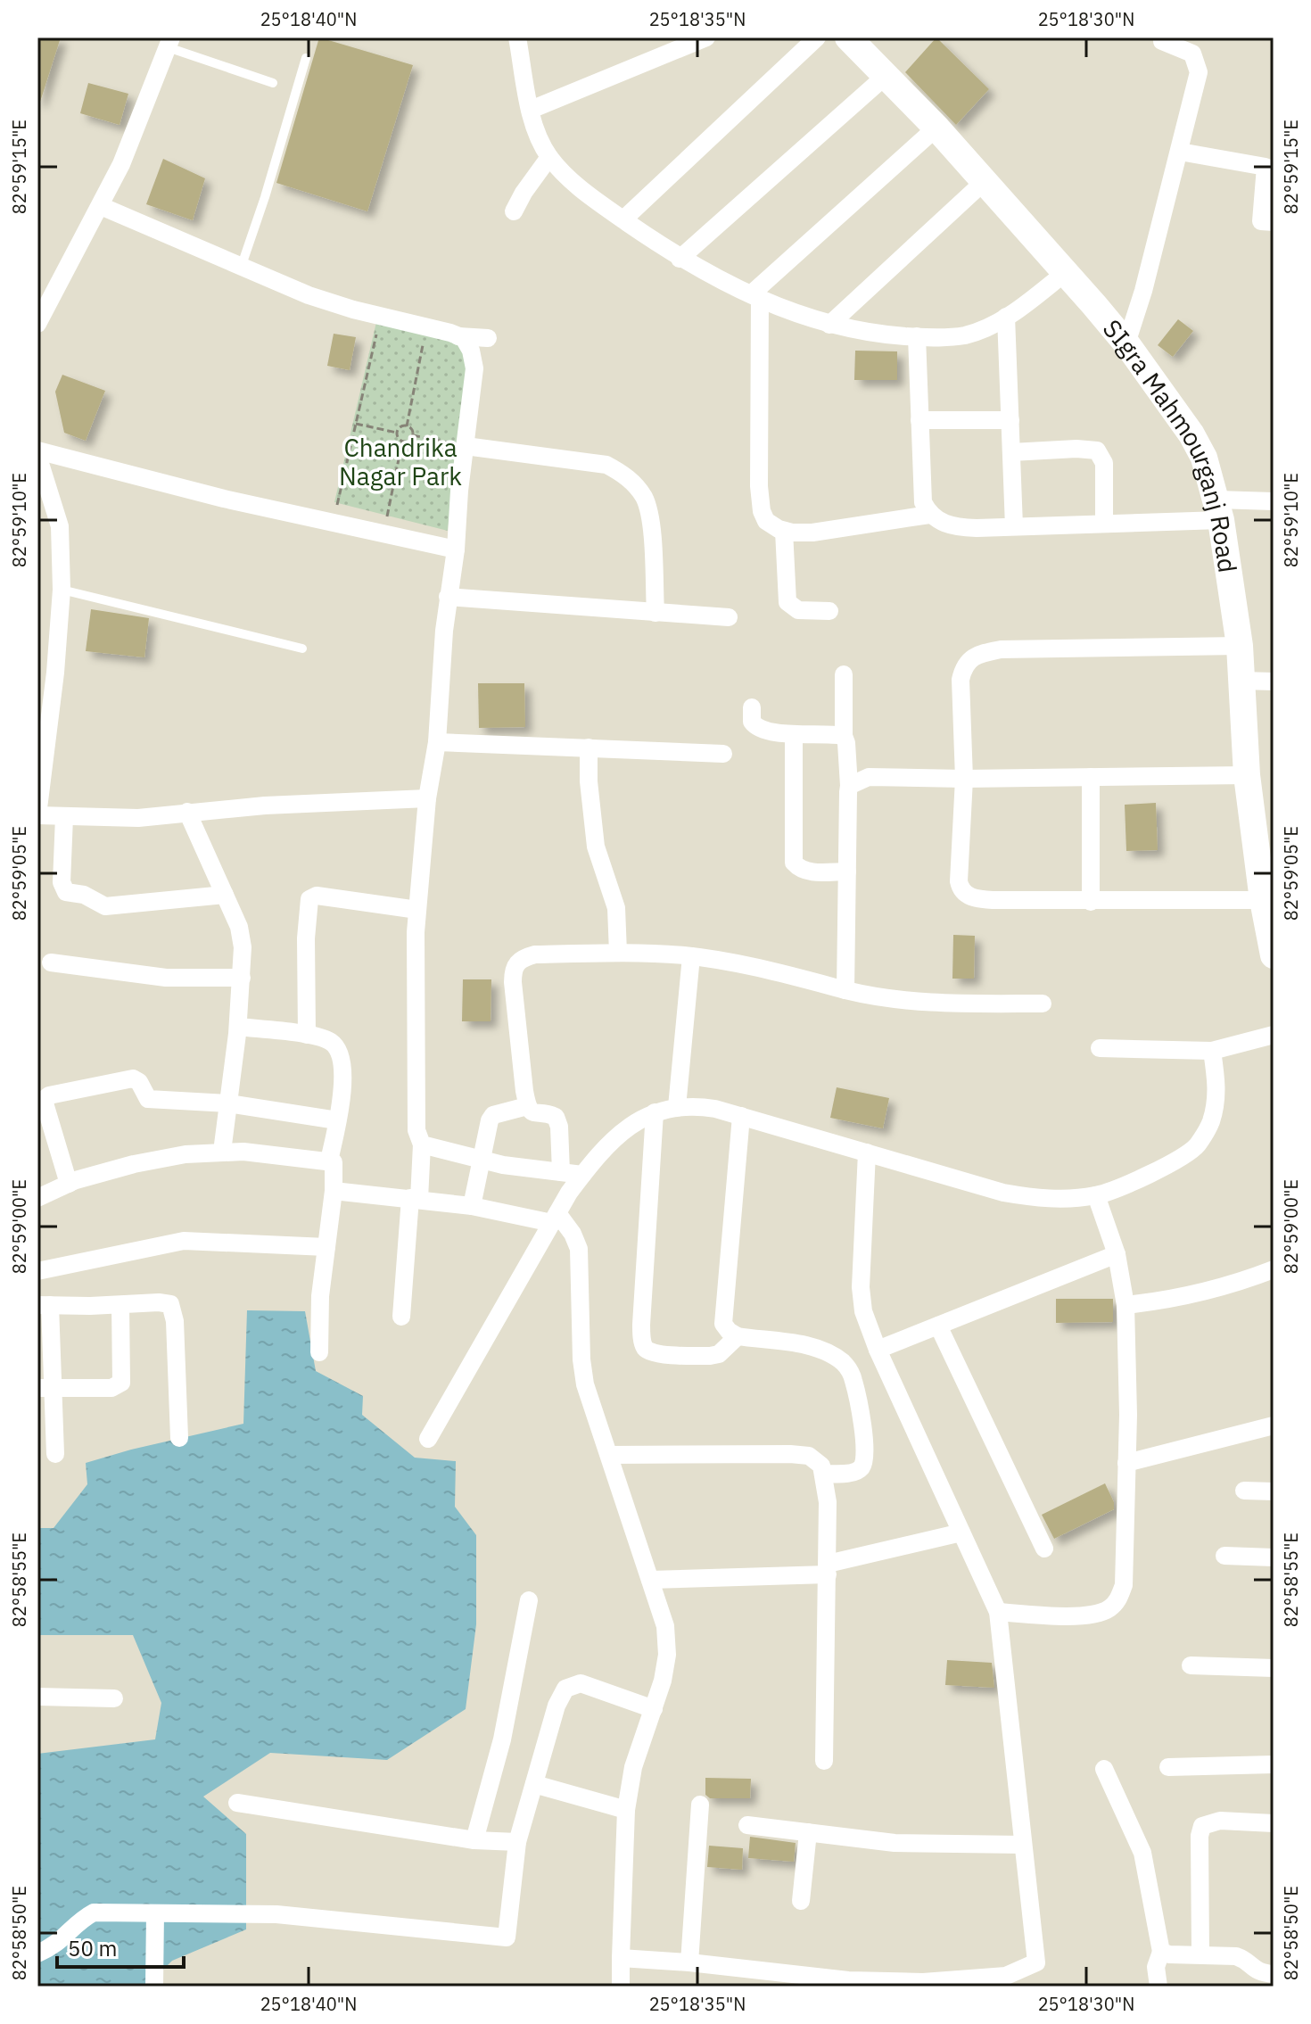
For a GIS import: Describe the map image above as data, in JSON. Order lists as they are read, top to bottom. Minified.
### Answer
{"streets":{"street":["SIgra Mahmourganj Road"]},"parks":["Chandrika Nagar Park"],"scale_bar":"50 m","coordinates":["25°18'40\"N","25°18'35\"N","25°18'30\"N","82°59'15\"E","82°59'10\"E","82°59'05\"E","82°59'00\"E","82°58'55\"E","82°58'50\"E"]}
